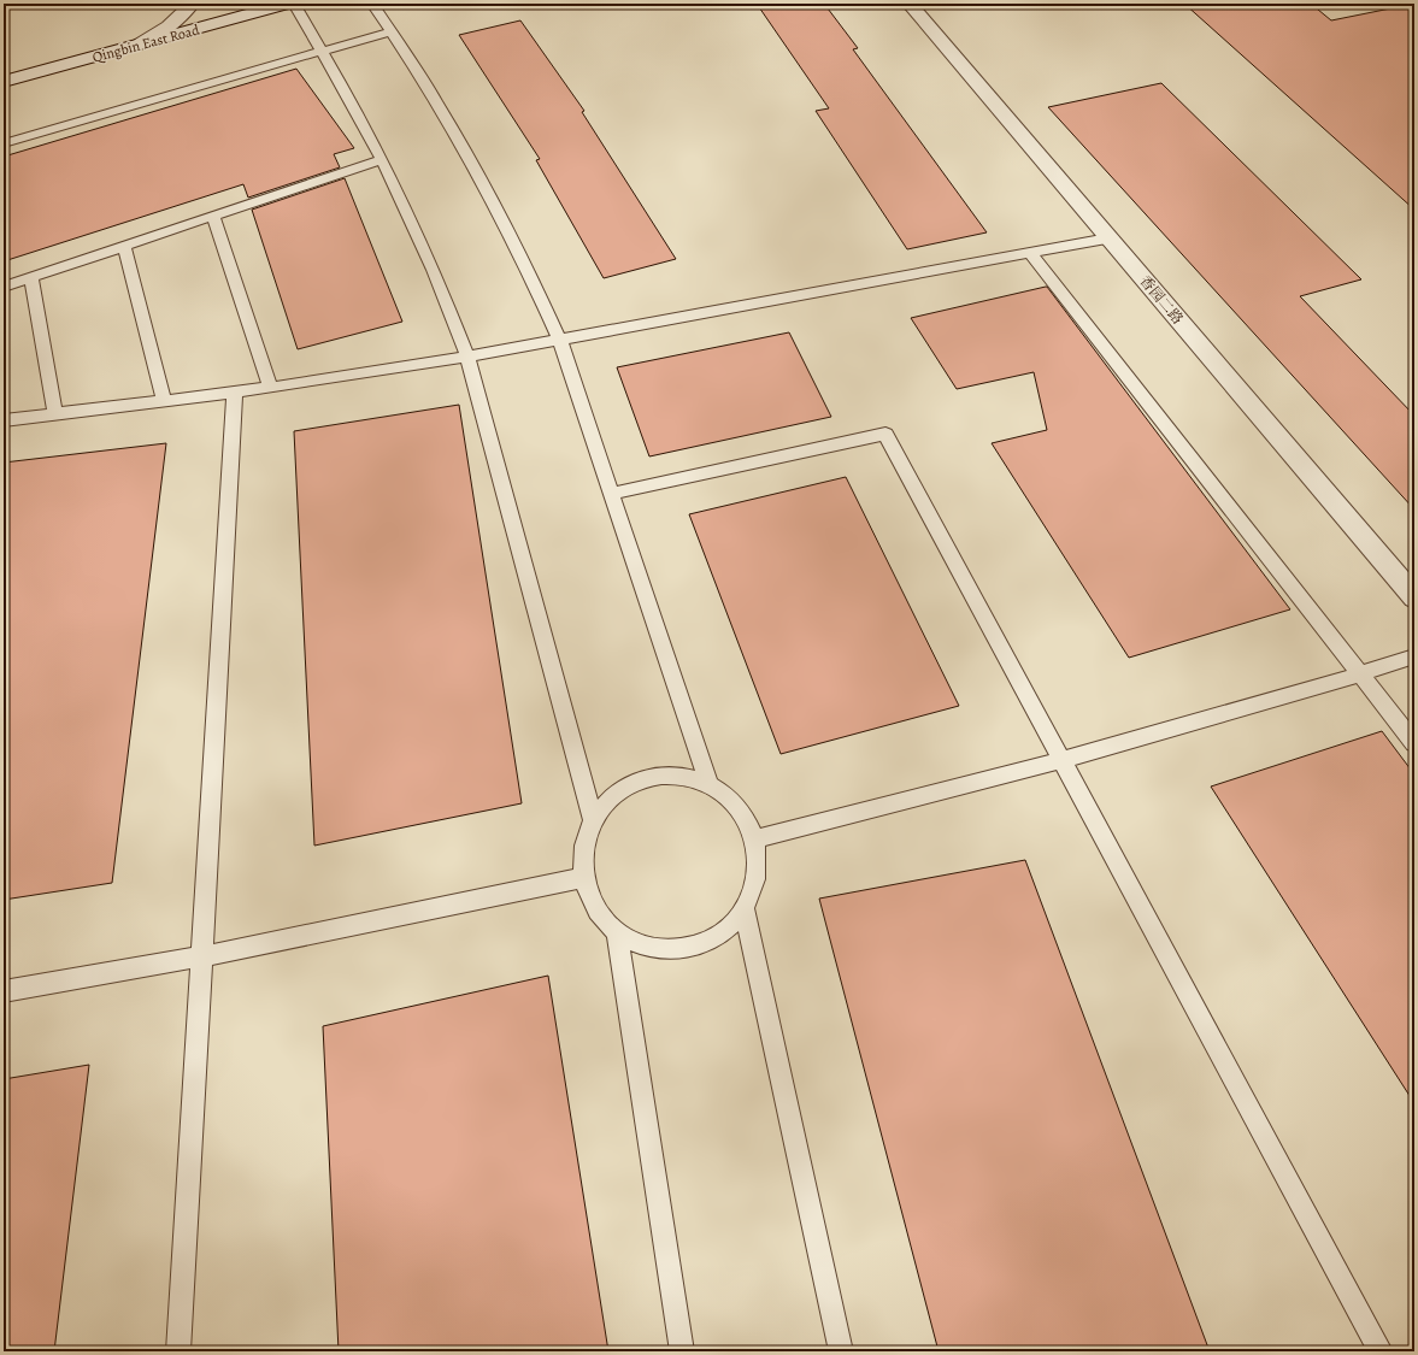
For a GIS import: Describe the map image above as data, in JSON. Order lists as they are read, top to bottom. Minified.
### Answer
{"streets":{"street":["Qingbin East Road","香园二路"]}}
